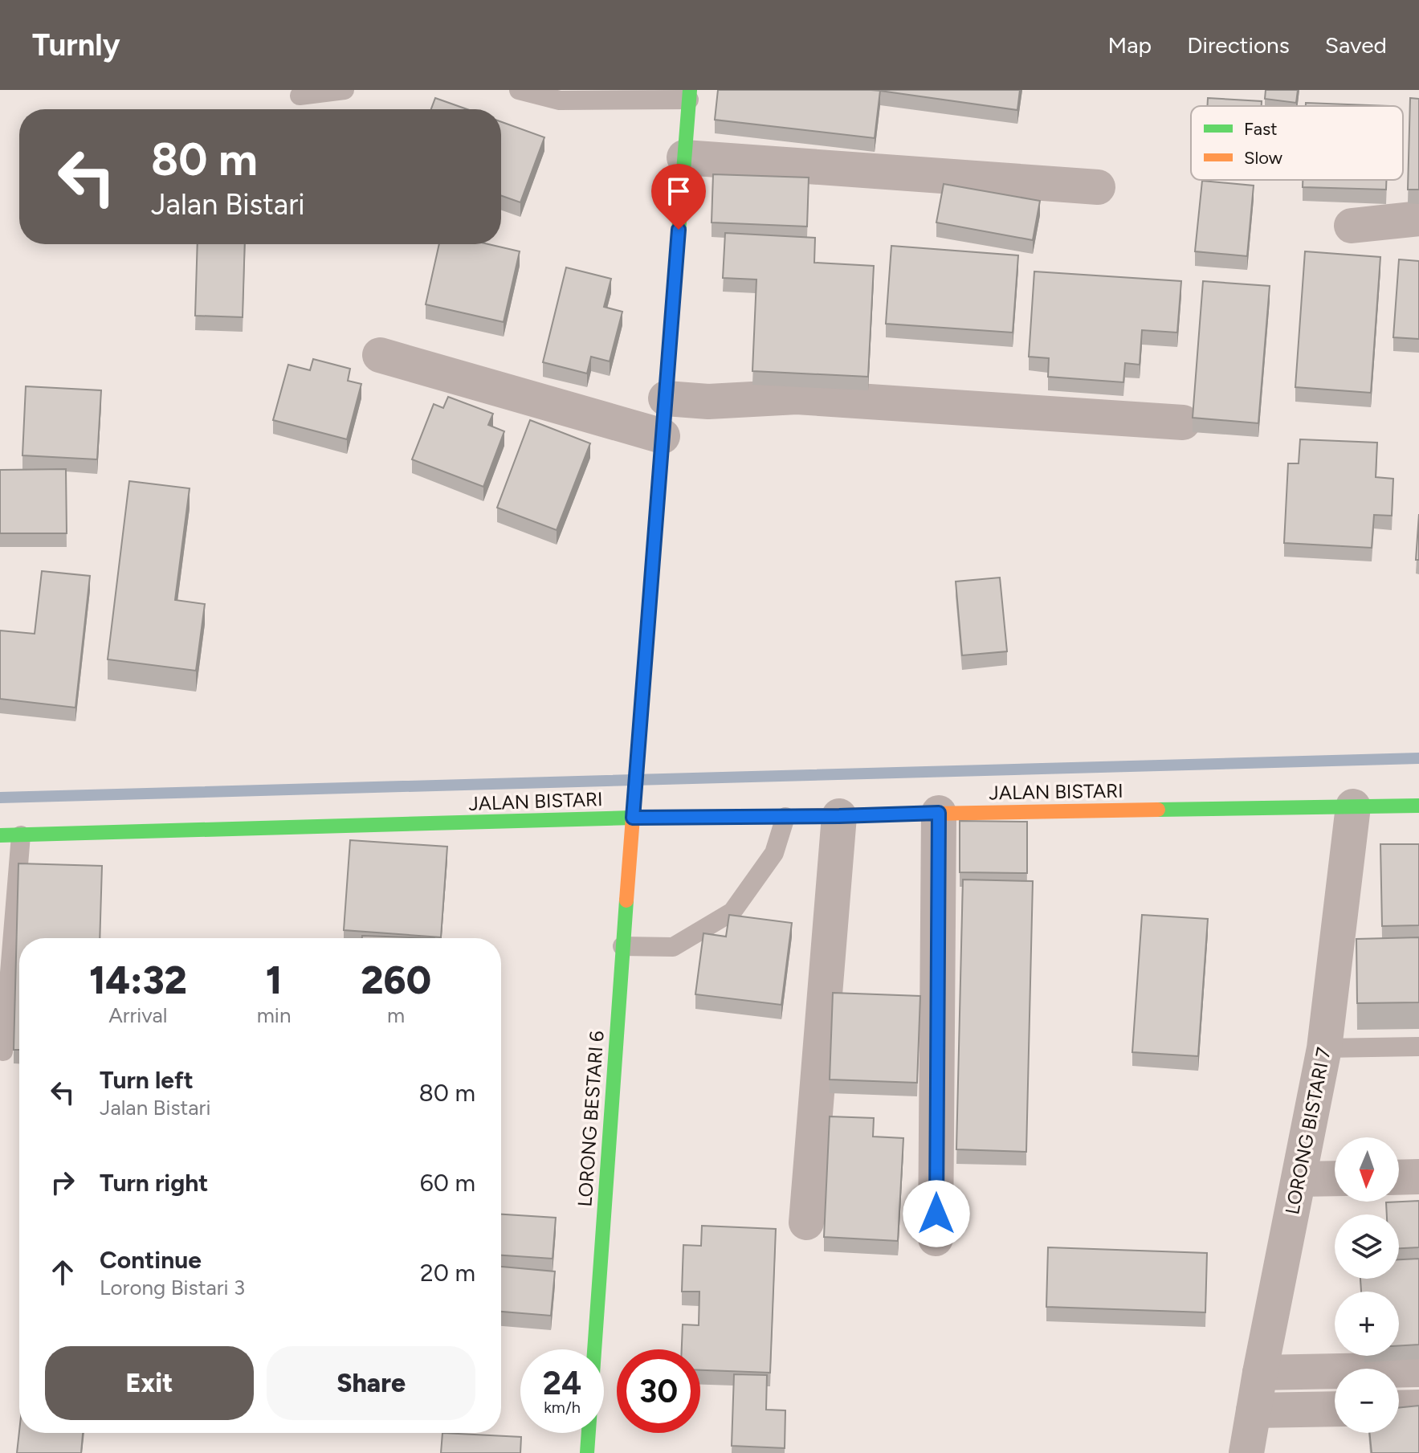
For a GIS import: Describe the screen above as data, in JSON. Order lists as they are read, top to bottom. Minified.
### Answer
{"streets":{"street":["JALAN BISTARI","LORONG BESTARI 6","LORONG BISTARI 7"]},"crossings":[["JALAN BISTARI","LORONG BESTARI 6"],["JALAN BISTARI","LORONG BISTARI 7"]],"legend":["Fast","Slow"],"north":"bottom","page":{"header":"Turnly","nav":["Map","Directions","Saved"],"turn":["80 m","Jalan Bistari"],"eta":["14:32","Arrival","1","min","260","m"],"list":[{"name":"Turn left","note":"Jalan Bistari","value":"80 m"},{"name":"Turn right","value":"60 m"},{"name":"Continue","note":"Lorong Bistari 3","value":"20 m"}],"map_buttons":["+","−"],"buttons":["Exit","Share"],"speed":"24 km/h","limit":"30"}}
